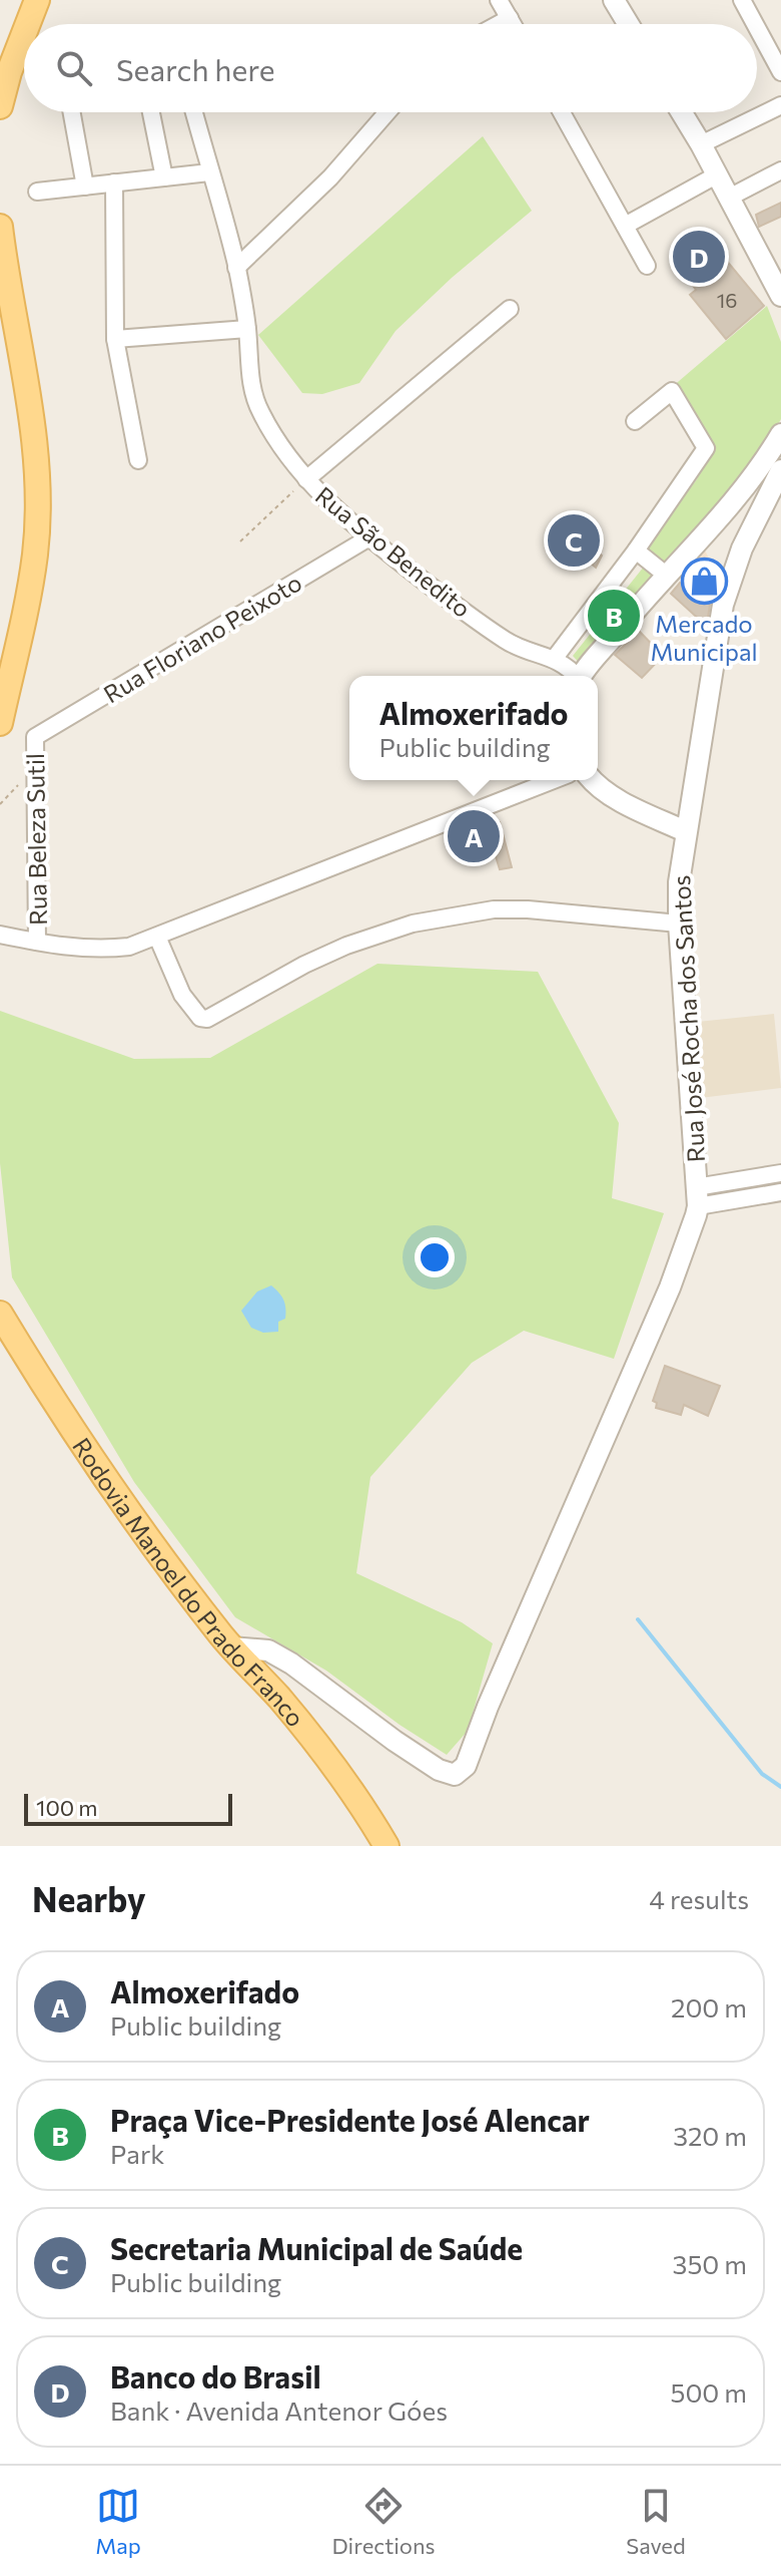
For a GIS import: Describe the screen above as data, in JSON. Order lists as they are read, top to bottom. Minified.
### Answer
{"streets":{"main road":["Rodovia Manoel do Prado Franco"],"street":["Rua São Benedito","Rua Floriano Peixoto","Rua Beleza Sutil","Rua José Rocha dos Santos"]},"crossings":[["Rua São Benedito","Rua Floriano Peixoto"],["Rua Floriano Peixoto","Rua Beleza Sutil"]],"places":{"shop":["Mercado Municipal"]},"house_numbers":["16"],"scale_bar":"100 m","page":{"search":"Search here","pins":["D","C","B","A"],"popup":["Almoxerifado","Public building"],"scale":"100 m","heading":["Nearby","4 results"],"list":[{"mark":"A","name":"Almoxerifado","note":"Public building","value":"200 m"},{"mark":"B","name":"Praça Vice-Presidente José Alencar","note":"Park","value":"320 m"},{"mark":"C","name":"Secretaria Municipal de Saúde","note":"Public building","value":"350 m"},{"mark":"D","name":"Banco do Brasil","note":"Bank · Avenida Antenor Góes","value":"500 m"}],"nav":["Map","Directions","Saved"]}}
